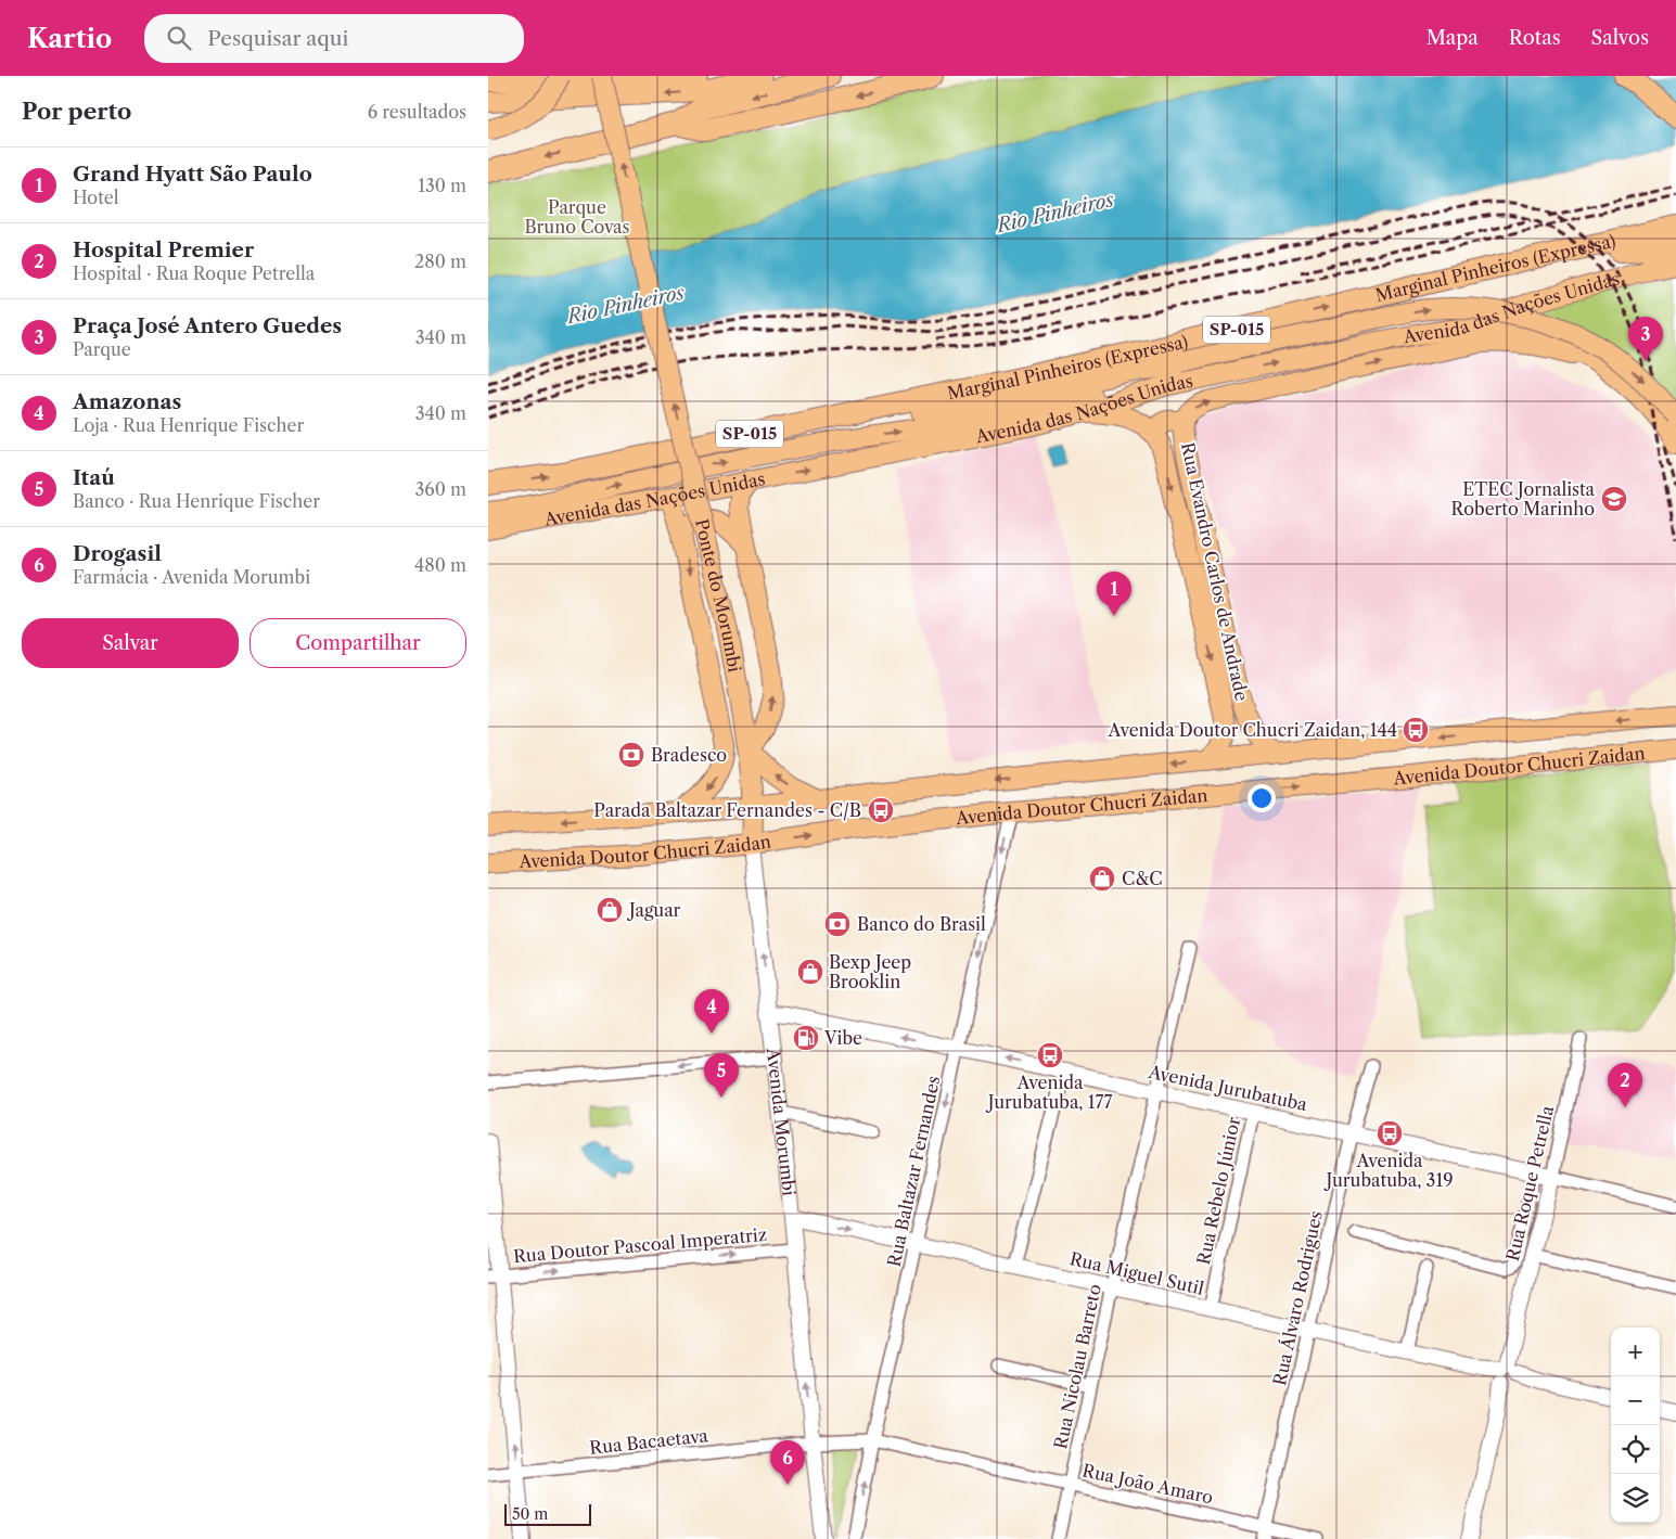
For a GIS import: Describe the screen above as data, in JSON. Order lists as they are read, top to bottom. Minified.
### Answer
{"streets":{"highway":["Marginal Pinheiros (Expressa)","SP-015"],"main road":["Avenida das Nações Unidas","Rua Evandro Carlos de Andrade","Ponte do Morumbi","Avenida Doutor Chucri Zaidan","Avenida Morumbi"],"street":["Avenida Jurubatuba","Rua Baltazar Fernandes","Rua Roque Petrella","Rua Rebelo Júnior","Rua Doutor Pascoal Imperatriz","Rua Miguel Sutil","Rua Álvaro Rodrigues","Rua Nicolau Barreto","Rua Bacaetava","Rua João Amaro"]},"crossings":[["Rua Evandro Carlos de Andrade","Avenida Doutor Chucri Zaidan"],["Ponte do Morumbi","Avenida Morumbi"],["Avenida Doutor Chucri Zaidan","Avenida Morumbi"],["Avenida Doutor Chucri Zaidan","Rua Baltazar Fernandes"],["Avenida Jurubatuba","Avenida Morumbi"],["Avenida Jurubatuba","Rua Baltazar Fernandes"],["Avenida Jurubatuba","Rua Roque Petrella"],["Avenida Jurubatuba","Rua Rebelo Júnior"],["Avenida Jurubatuba","Rua Álvaro Rodrigues"],["Avenida Jurubatuba","Rua Nicolau Barreto"],["Avenida Morumbi","Rua Doutor Pascoal Imperatriz"],["Avenida Morumbi","Rua Miguel Sutil"],["Avenida Morumbi","Rua Bacaetava"],["Avenida Morumbi","Rua João Amaro"],["Rua Baltazar Fernandes","Rua Miguel Sutil"],["Rua Baltazar Fernandes","Rua João Amaro"],["Rua Roque Petrella","Rua Miguel Sutil"],["Rua Rebelo Júnior","Rua Miguel Sutil"],["Rua Miguel Sutil","Rua Álvaro Rodrigues"],["Rua Miguel Sutil","Rua Nicolau Barreto"],["Rua Álvaro Rodrigues","Rua João Amaro"],["Rua Nicolau Barreto","Rua João Amaro"],["Rua Bacaetava","Rua João Amaro"]],"one_way":["Marginal Pinheiros (Expressa)","Avenida Morumbi","Rua Doutor Pascoal Imperatriz"],"water":["Rio Pinheiros"],"parks":["Parque Bruno Covas"],"places":{"school or university":["ETEC Jornalista Roberto Marinho"],"bus stop":["Avenida Doutor Chucri Zaidan, 144","Parada Baltazar Fernandes - C/B","Avenida Jurubatuba, 177","Avenida Jurubatuba, 319"],"bank":["Bradesco","Banco do Brasil"],"shop":["C&C","Jaguar","Bexp Jeep Brooklin"],"fuel station":["Vibe"]},"scale_bar":"50 m","page":{"header":"Kartio","search":"Pesquisar aqui","nav":["Mapa","Rotas","Salvos"],"heading":["Por perto","6 resultados"],"list":[{"mark":"1","name":"Grand Hyatt São Paulo","note":"Hotel","value":"130 m"},{"mark":"2","name":"Hospital Premier","note":"Hospital · Rua Roque Petrella","value":"280 m"},{"mark":"3","name":"Praça José Antero Guedes","note":"Parque","value":"340 m"},{"mark":"4","name":"Amazonas","note":"Loja · Rua Henrique Fischer","value":"340 m"},{"mark":"5","name":"Itaú","note":"Banco · Rua Henrique Fischer","value":"360 m"},{"mark":"6","name":"Drogasil","note":"Farmácia · Avenida Morumbi","value":"480 m"}],"pins":["3","1","4","5","2","6"],"buttons":["Salvar","Compartilhar"],"map_buttons":["+","−"],"scale":"50 m"}}
